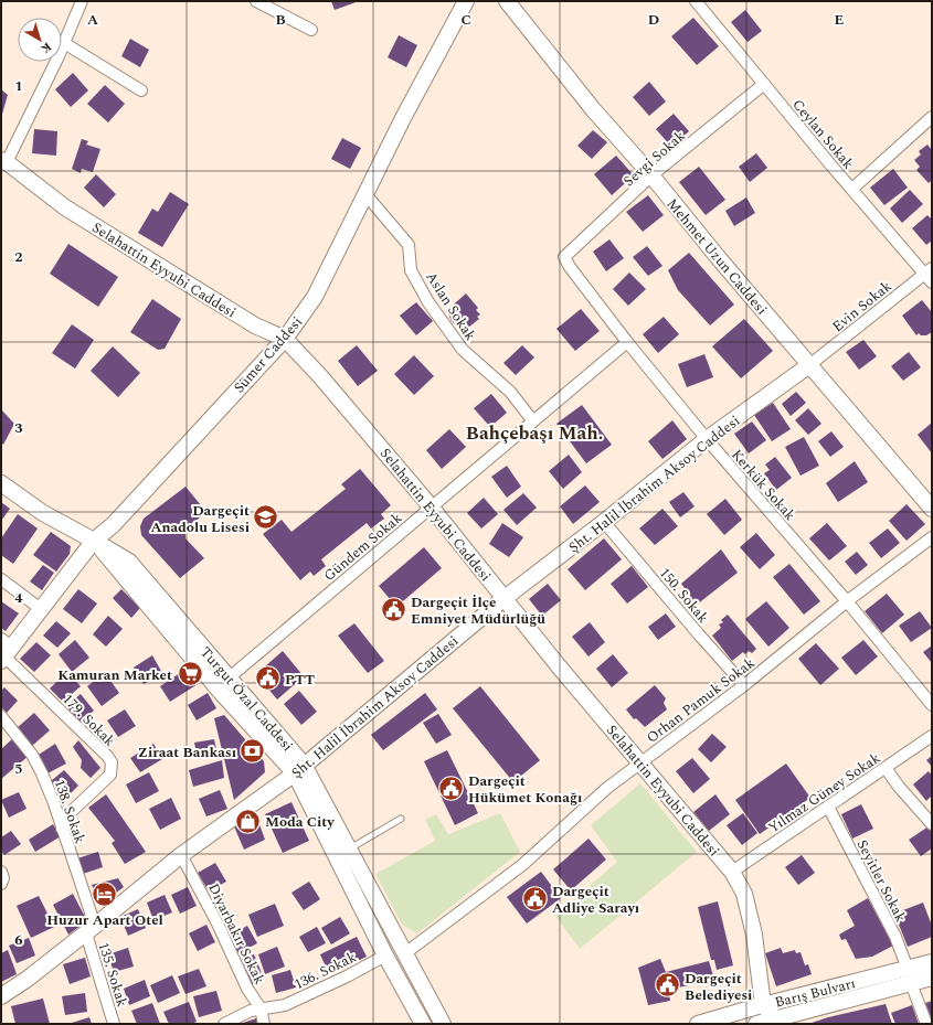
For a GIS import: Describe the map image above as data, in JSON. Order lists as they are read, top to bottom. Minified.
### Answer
{"streets":{"street":["Ceylan Sokak","Sevgi Sokak","Mehmet Uzun Caddesi","Selahattin Eyyubi Caddesi","Aslan Sokak","Evin Sokak","Sümer Caddesi","Şht. Halil İbrahim Aksoy Caddesi","Kerkük Sokak","Gündem Sokak","150. Sokak","Turgut Özal Caddesi","Orhan Pamuk Sokak","179. Sokak","Yılmaz Güney Sokak","138. Sokak","Seyitler Sokak","Diyarbakır Sokak","136. Sokak","135. Sokak","Barış Bulvarı"]},"crossings":[["Ceylan Sokak","Sevgi Sokak"],["Ceylan Sokak","Evin Sokak"],["Sevgi Sokak","Mehmet Uzun Caddesi"],["Sevgi Sokak","Kerkük Sokak"],["Mehmet Uzun Caddesi","Evin Sokak"],["Mehmet Uzun Caddesi","Şht. Halil İbrahim Aksoy Caddesi"],["Selahattin Eyyubi Caddesi","Sümer Caddesi"],["Selahattin Eyyubi Caddesi","Şht. Halil İbrahim Aksoy Caddesi"],["Selahattin Eyyubi Caddesi","Gündem Sokak"],["Selahattin Eyyubi Caddesi","Orhan Pamuk Sokak"],["Selahattin Eyyubi Caddesi","Yılmaz Güney Sokak"],["Selahattin Eyyubi Caddesi","Barış Bulvarı"],["Aslan Sokak","Sümer Caddesi"],["Aslan Sokak","Gündem Sokak"],["Evin Sokak","Şht. Halil İbrahim Aksoy Caddesi"],["Sümer Caddesi","Turgut Özal Caddesi"],["Sümer Caddesi","179. Sokak"],["Şht. Halil İbrahim Aksoy Caddesi","Kerkük Sokak"],["Şht. Halil İbrahim Aksoy Caddesi","150. Sokak"],["Şht. Halil İbrahim Aksoy Caddesi","Turgut Özal Caddesi"],["Şht. Halil İbrahim Aksoy Caddesi","138. Sokak"],["Şht. Halil İbrahim Aksoy Caddesi","Diyarbakır Sokak"],["Şht. Halil İbrahim Aksoy Caddesi","135. Sokak"],["Kerkük Sokak","Gündem Sokak"],["Kerkük Sokak","Orhan Pamuk Sokak"],["Gündem Sokak","Turgut Özal Caddesi"],["150. Sokak","Orhan Pamuk Sokak"],["Turgut Özal Caddesi","Orhan Pamuk Sokak"],["Turgut Özal Caddesi","136. Sokak"],["179. Sokak","138. Sokak"],["Yılmaz Güney Sokak","Seyitler Sokak"],["138. Sokak","135. Sokak"],["Seyitler Sokak","Barış Bulvarı"],["Diyarbakır Sokak","136. Sokak"]],"districts":["Bahçebaşı Mah."],"places":{"school or university":["Dargeçit Anadolu Lisesi"],"public building":["Dargeçit İlçe Emniyet Müdürlüğü","PTT","Dargeçit Hükümet Konağı","Dargeçit Adliye Sarayı","Dargeçit Belediyesi"],"supermarket":["Kamuran Market"],"bank":["Ziraat Bankası"],"shop":["Moda City"],"hotel":["Huzur Apart Otel"]},"north":"bottom right","grid":{"columns":["A","B","C","D","E"],"rows":["1","2","3","4","5","6"]}}
